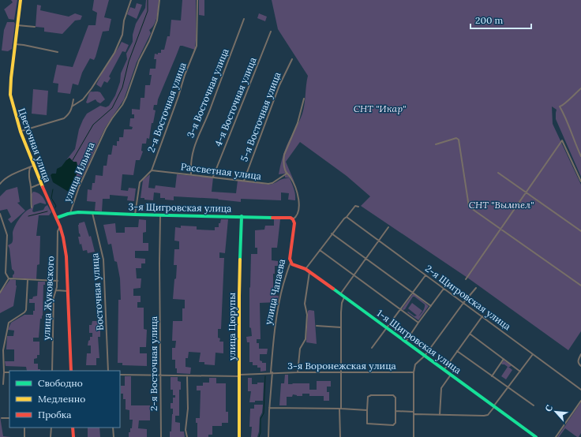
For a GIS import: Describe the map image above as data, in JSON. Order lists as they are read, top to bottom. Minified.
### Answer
{"streets":{"street":["3-я Восточная улица","4-я Восточная улица","2-я Восточная улица","5-я Восточная улица","Цветочная улица","Рассветная улица","улица Ильича","3-я Щигровская улица","Восточная улица","улица Чапаева","2-я Щигровская улица","улица Жуковского","улица Цюрупы","1-я Щигровская улица","3-я Воронежская улица"]},"crossings":[["3-я Восточная улица","Рассветная улица"],["4-я Восточная улица","Рассветная улица"],["2-я Восточная улица","Рассветная улица"],["2-я Восточная улица","3-я Щигровская улица"],["2-я Восточная улица","3-я Воронежская улица"],["5-я Восточная улица","Рассветная улица"],["Цветочная улица","улица Ильича"],["улица Ильича","3-я Щигровская улица"],["3-я Щигровская улица","Восточная улица"],["3-я Щигровская улица","улица Чапаева"],["3-я Щигровская улица","улица Цюрупы"],["улица Чапаева","1-я Щигровская улица"],["улица Чапаева","3-я Воронежская улица"],["улица Цюрупы","3-я Воронежская улица"]],"parks":["СНТ \"Икар\"","СНТ \"Вымпел\""],"legend":["Свободно","Медленно","Пробка"],"scale_bar":"200 m","north":"top left"}
